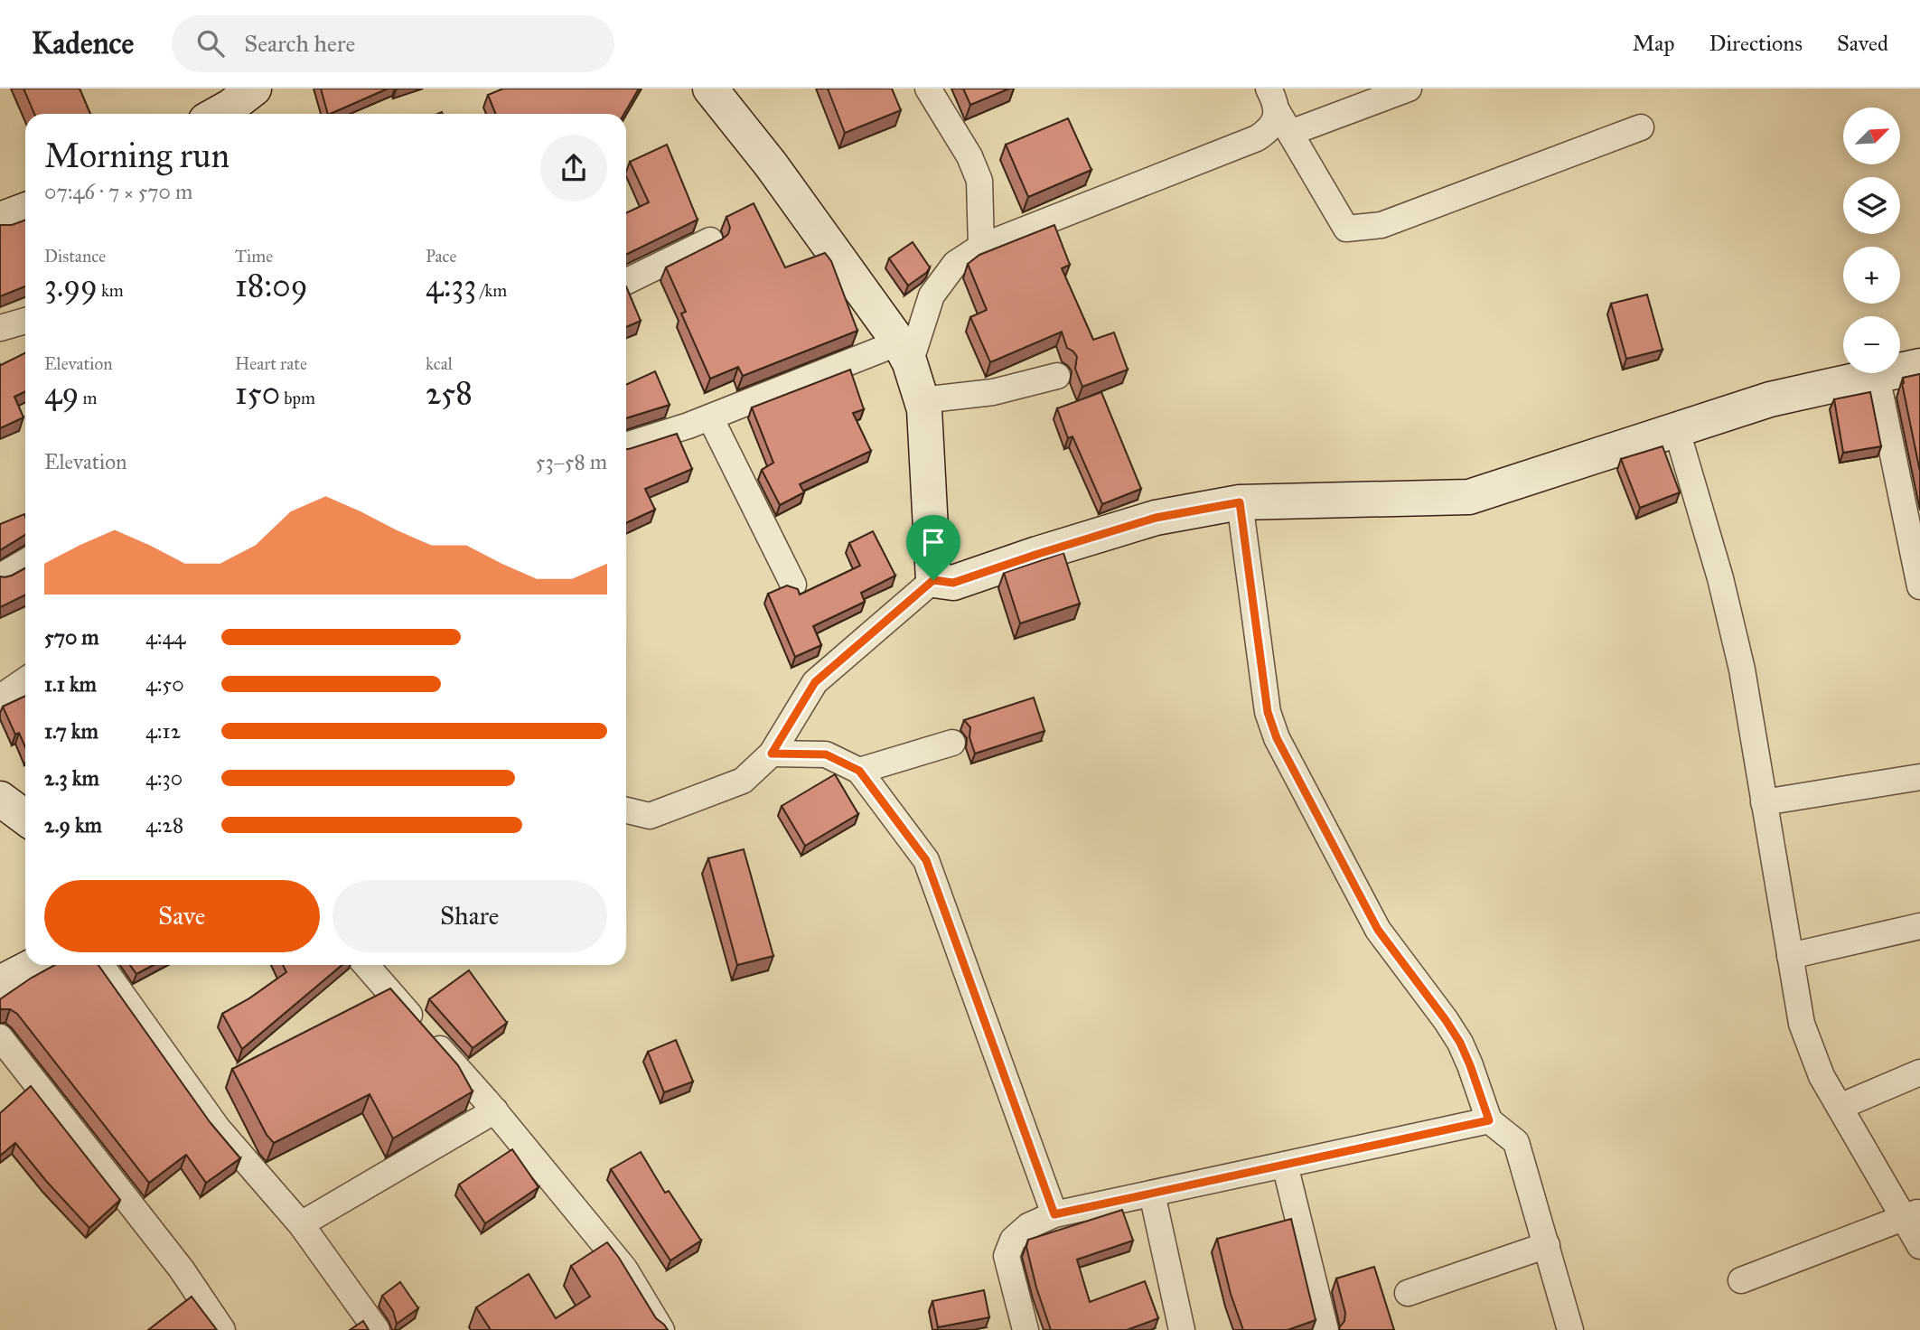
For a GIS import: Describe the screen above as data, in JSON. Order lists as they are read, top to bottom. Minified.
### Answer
{"north":"top right","page":{"header":"Kadence","search":"Search here","nav":["Map","Directions","Saved"],"map_buttons":["+","−"],"heading":["Morning run","07:46 · 7 × 570 m"],"stats":[["Distance","3.99 km"],["Time","18:09"],["Pace","4:33 /km"],["Elevation","49 m"],["Heart rate","150 bpm"],["kcal","258"]],"chart":["Elevation","53–58 m"],"list":[{"name":"570 m","note":"4:44"},{"name":"1.1 km","note":"4:50"},{"name":"1.7 km","note":"4:12"},{"name":"2.3 km","note":"4:30"},{"name":"2.9 km","note":"4:28"}],"buttons":["Save","Share"]}}
